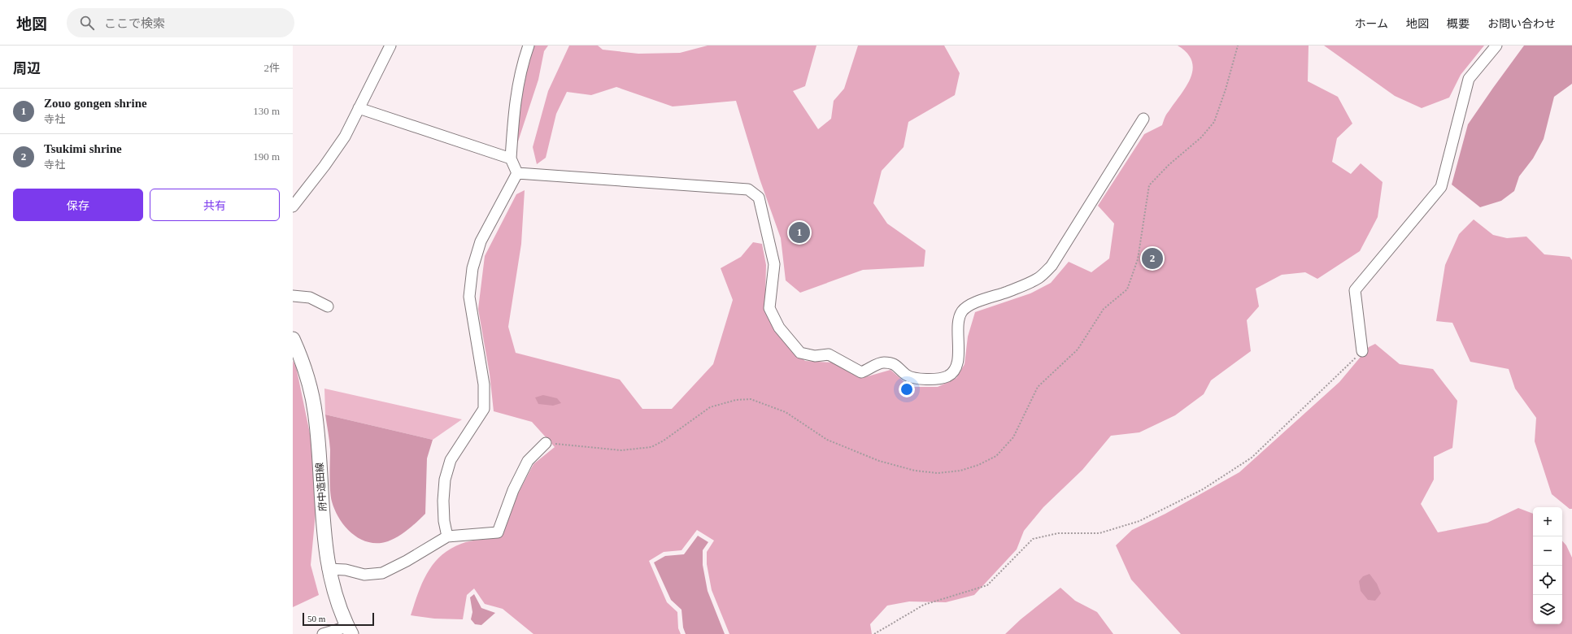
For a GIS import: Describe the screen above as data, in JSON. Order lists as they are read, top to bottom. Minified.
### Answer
{"streets":{"main road":["府中造田線"]},"scale_bar":"50 m","page":{"header":"地図","search":"ここで検索","nav":["ホーム","地図","概要","お問い合わせ"],"heading":["周辺","2件"],"list":[{"mark":"1","name":"Zouo gongen shrine","note":"寺社","value":"130 m"},{"mark":"2","name":"Tsukimi shrine","note":"寺社","value":"190 m"}],"buttons":["保存","共有"],"pins":["1","2"],"map_buttons":["+","−"],"scale":"50 m"}}
